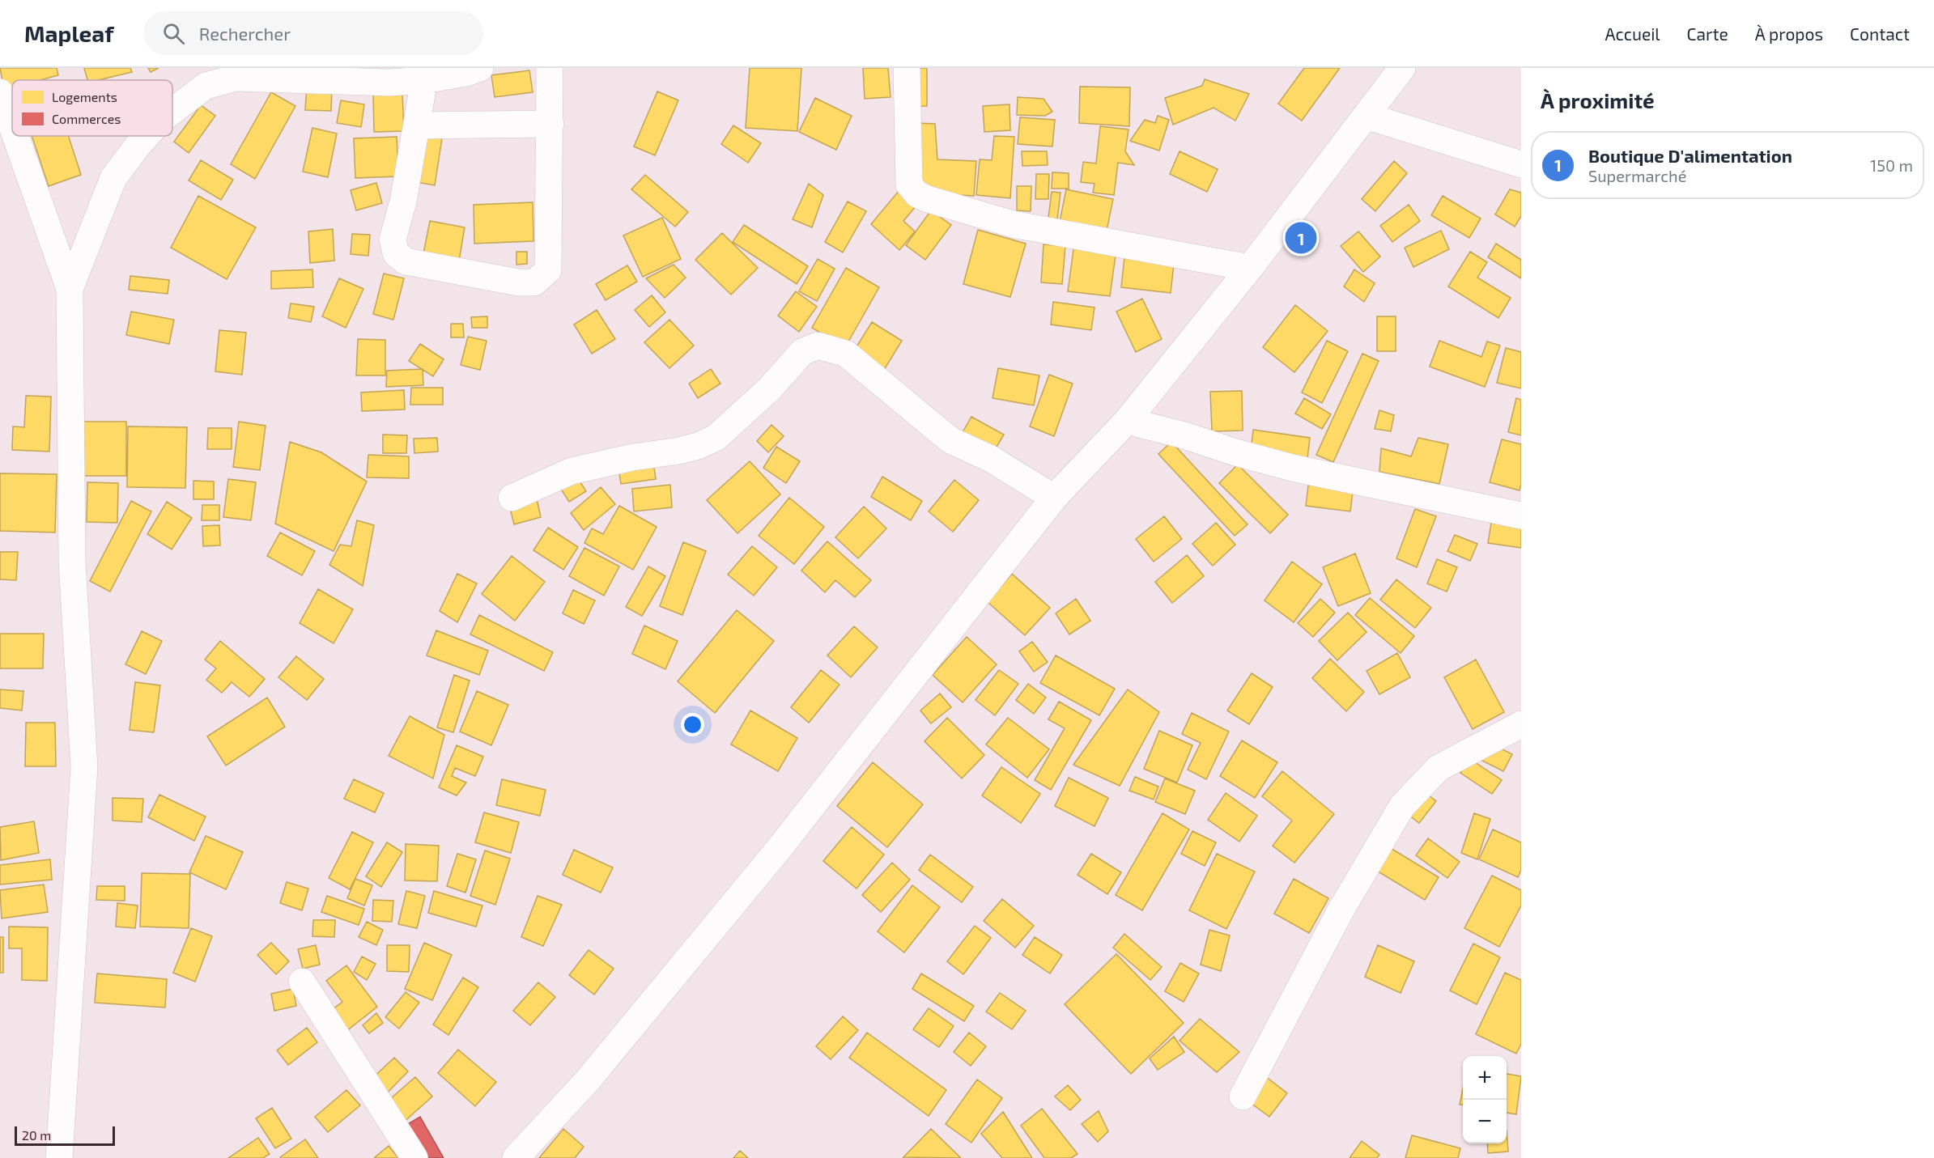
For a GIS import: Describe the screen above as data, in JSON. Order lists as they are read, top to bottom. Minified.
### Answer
{"legend":["Logements","Commerces"],"scale_bar":"20 m","page":{"header":"Mapleaf","search":"Rechercher","nav":["Accueil","Carte","À propos","Contact"],"heading":"À proximité","list":[{"mark":"1","name":"Boutique D'alimentation","note":"Supermarché","value":"150 m"}],"pins":"1","map_buttons":["+","−"],"scale":"20 m"}}
